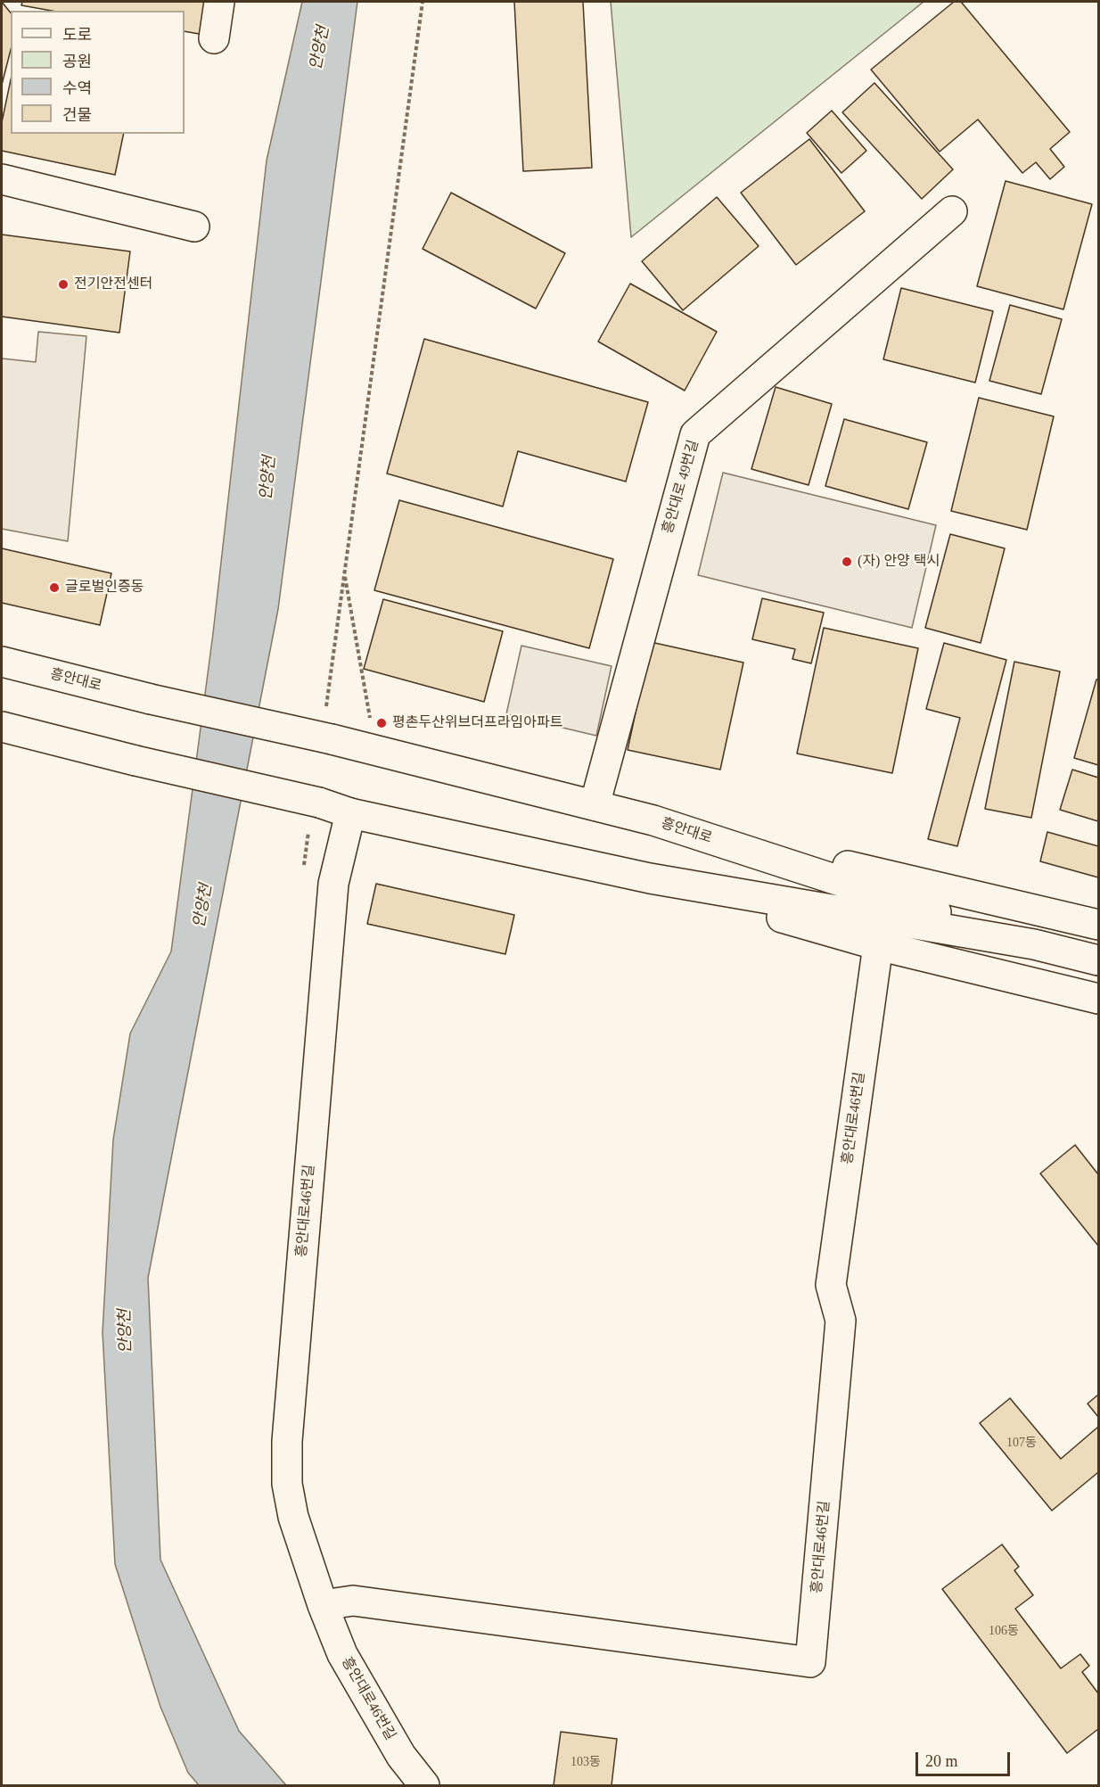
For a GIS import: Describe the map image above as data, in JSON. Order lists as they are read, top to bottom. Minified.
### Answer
{"streets":{"main road":["흥안대로 49번길","흥안대로","흥안대로46번길"]},"crossings":[["흥안대로 49번길","흥안대로"],["흥안대로","흥안대로46번길"]],"water":["안양천"],"places":["전기안전센터","(자) 안양 택시","글로벌인증동","평촌두산위브더프라임아파트"],"house_numbers":["107동","106동","103동"],"legend":["도로","공원","수역","건물"],"scale_bar":"20 m"}
